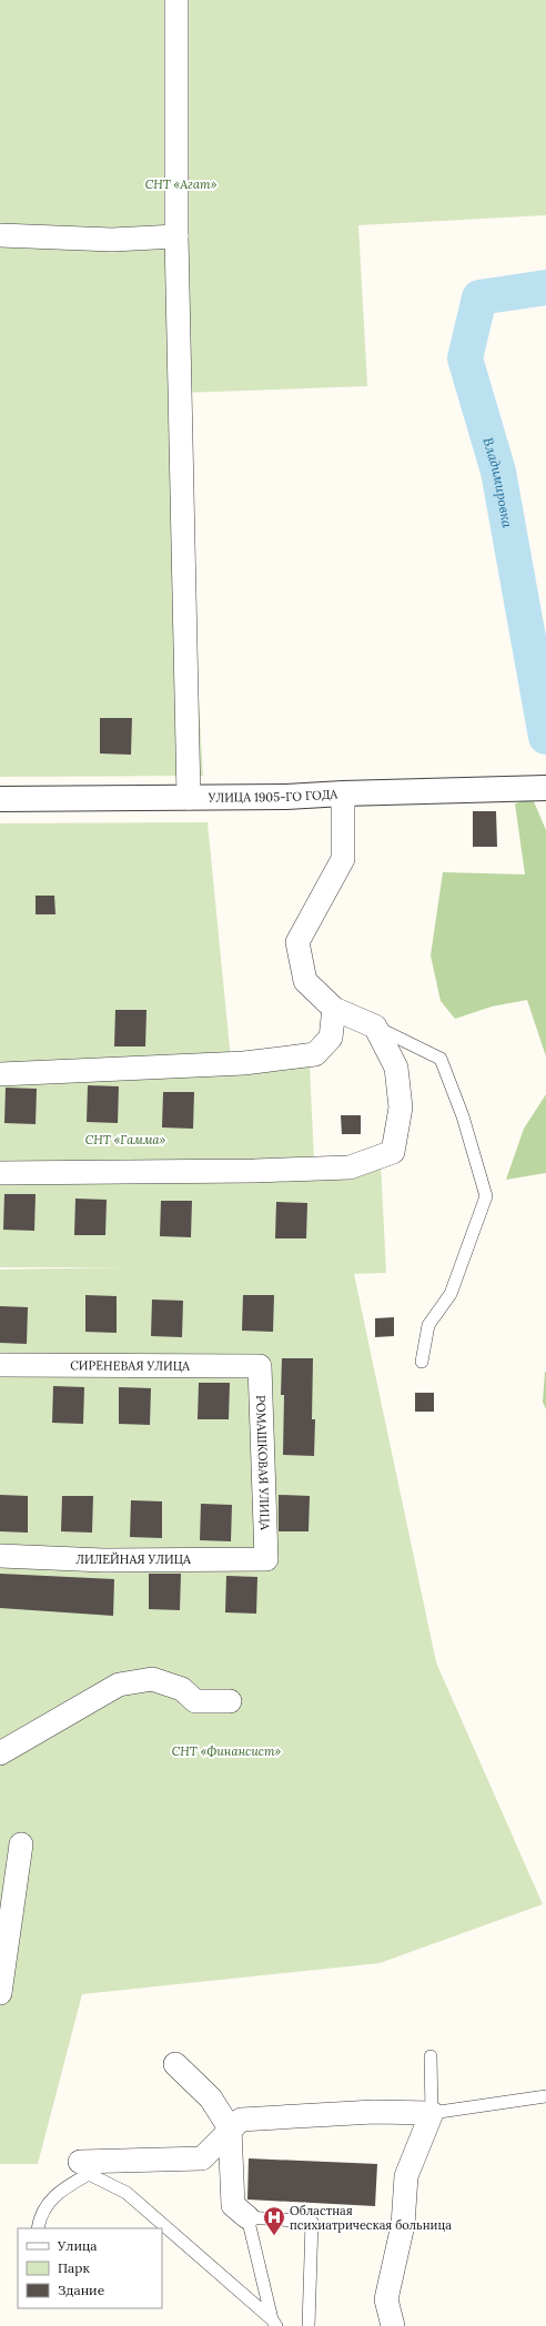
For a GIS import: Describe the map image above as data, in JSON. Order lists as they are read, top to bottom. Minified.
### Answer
{"streets":{"street":["УЛИЦА 1905-ГО ГОДА","СИРЕНЕВАЯ УЛИЦА","РОМАШКОВАЯ УЛИЦА","ЛИЛЕЙНАЯ УЛИЦА"]},"crossings":[["СИРЕНЕВАЯ УЛИЦА","РОМАШКОВАЯ УЛИЦА"],["РОМАШКОВАЯ УЛИЦА","ЛИЛЕЙНАЯ УЛИЦА"]],"water":["Владимировка"],"parks":["СНТ «Агат»","СНТ «Гамма»","СНТ «Финансист»"],"places":{"hospital":["Областная психиатрическая больница"]},"legend":["Улица","Парк","Здание"]}
